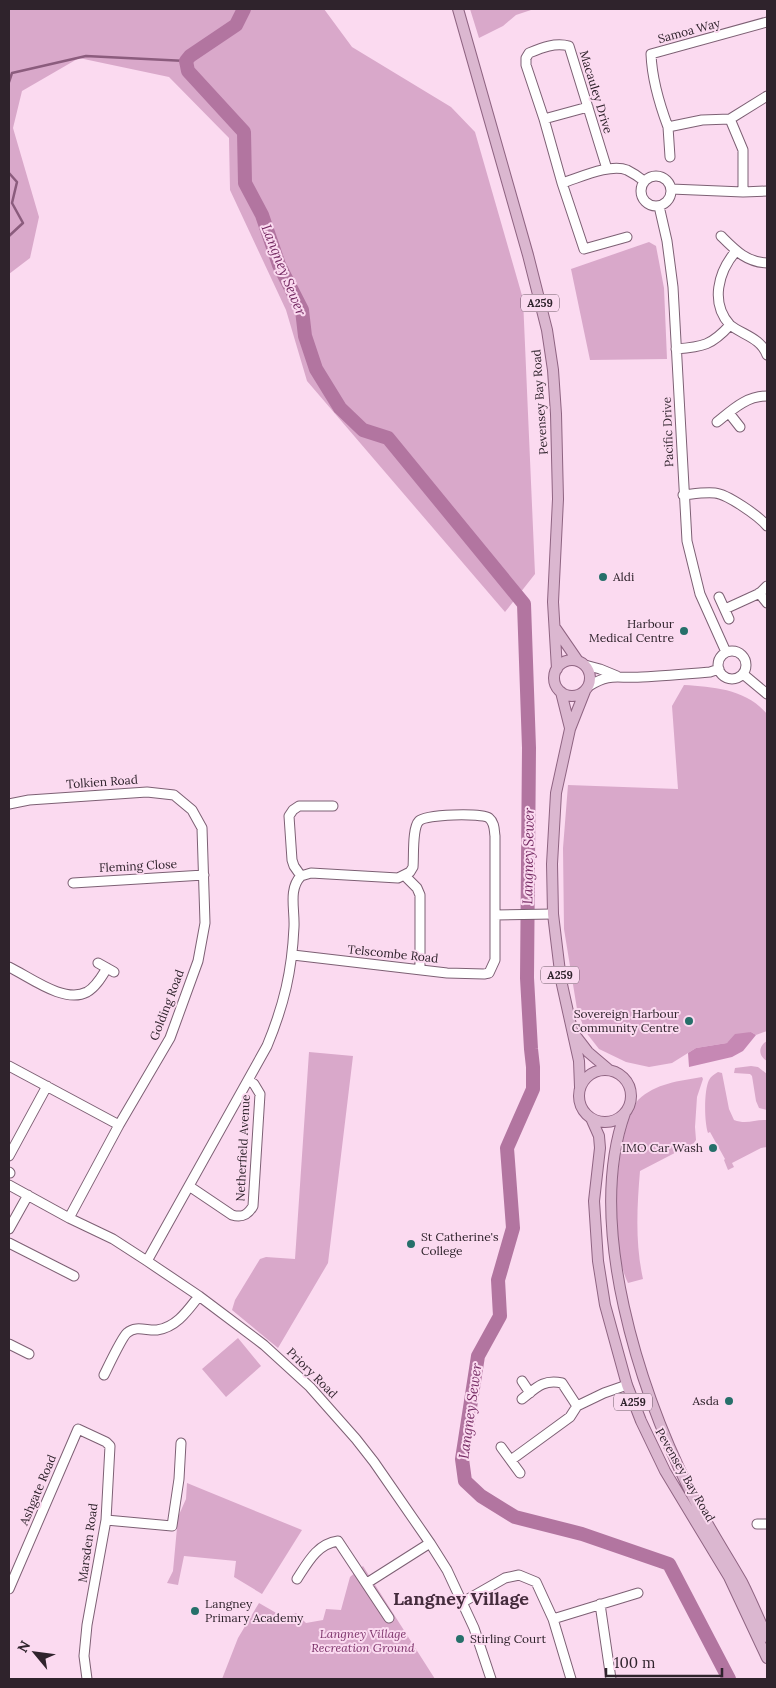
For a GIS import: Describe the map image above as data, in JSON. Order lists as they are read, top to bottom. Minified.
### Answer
{"streets":{"main road":["A259","Pevensey Bay Road"],"street":["Samoa Way","Macauley Drive","Pacific Drive","Tolkien Road","Fleming Close","Telscombe Road","Golding Road","Netherfield Avenue","Priory Road","Ashgate Road","Marsden Road"]},"crossings":[["A259","Pevensey Bay Road"],["Tolkien Road","Golding Road"],["Fleming Close","Golding Road"],["Telscombe Road","Netherfield Avenue"],["Golding Road","Priory Road"],["Netherfield Avenue","Priory Road"],["Ashgate Road","Marsden Road"]],"districts":["Langney Village"],"water":["Langney Sewer"],"parks":["Langney Village Recreation Ground"],"places":["Aldi","Harbour Medical Centre","Sovereign Harbour Community Centre","IMO Car Wash","St Catherine's College","Asda","Langney Primary Academy","Stirling Court"],"scale_bar":"100 m","north":"top left"}
